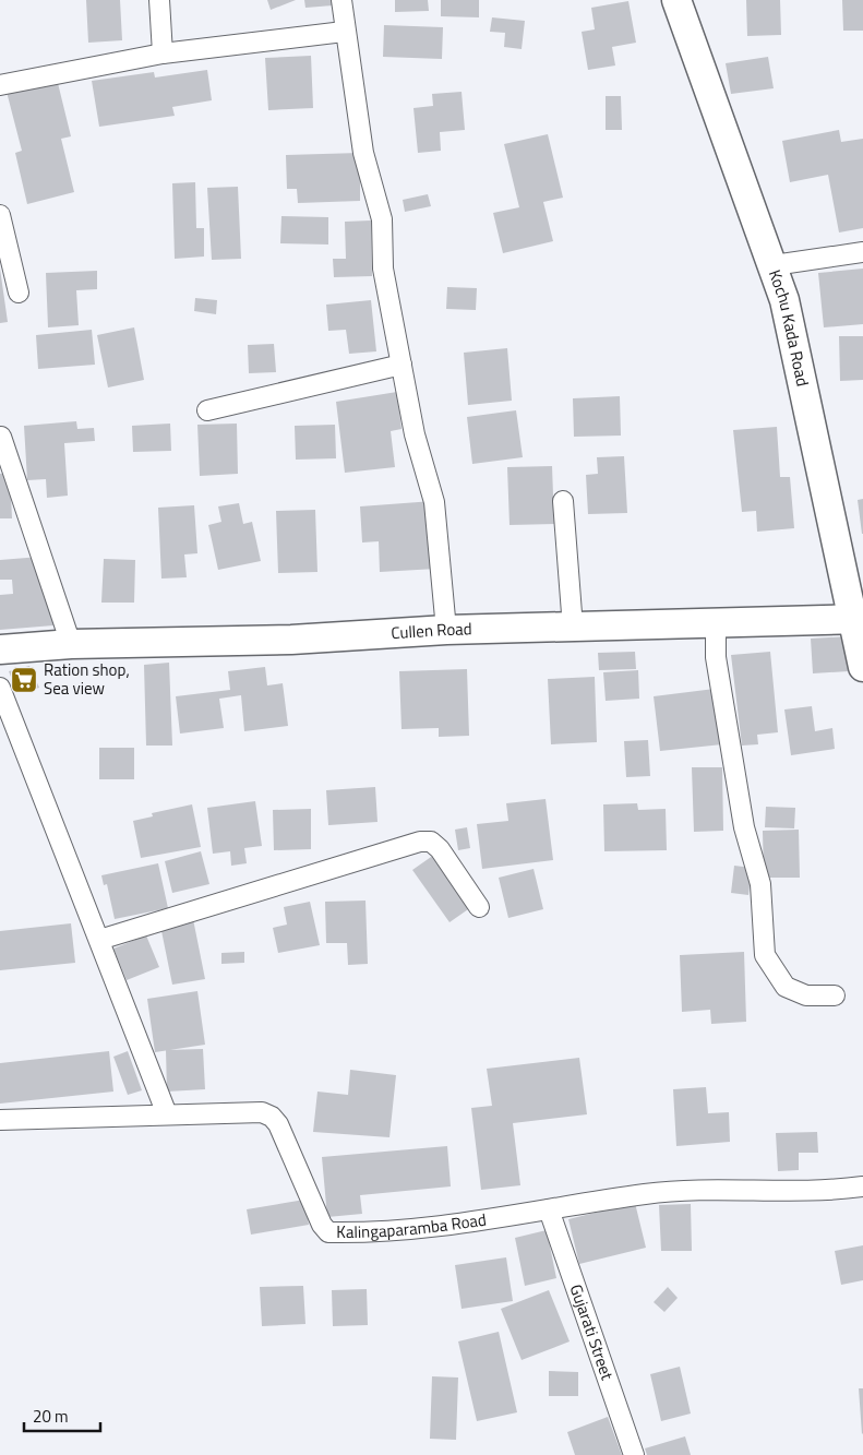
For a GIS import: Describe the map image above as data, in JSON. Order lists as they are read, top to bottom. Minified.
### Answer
{"streets":{"main road":["Kochu Kada Road","Cullen Road"],"street":["Kalingaparamba Road","Gujarati Street"]},"crossings":[["Kochu Kada Road","Cullen Road"],["Kalingaparamba Road","Gujarati Street"]],"places":{"supermarket":["Ration shop, Sea view"]},"scale_bar":"20 m"}
